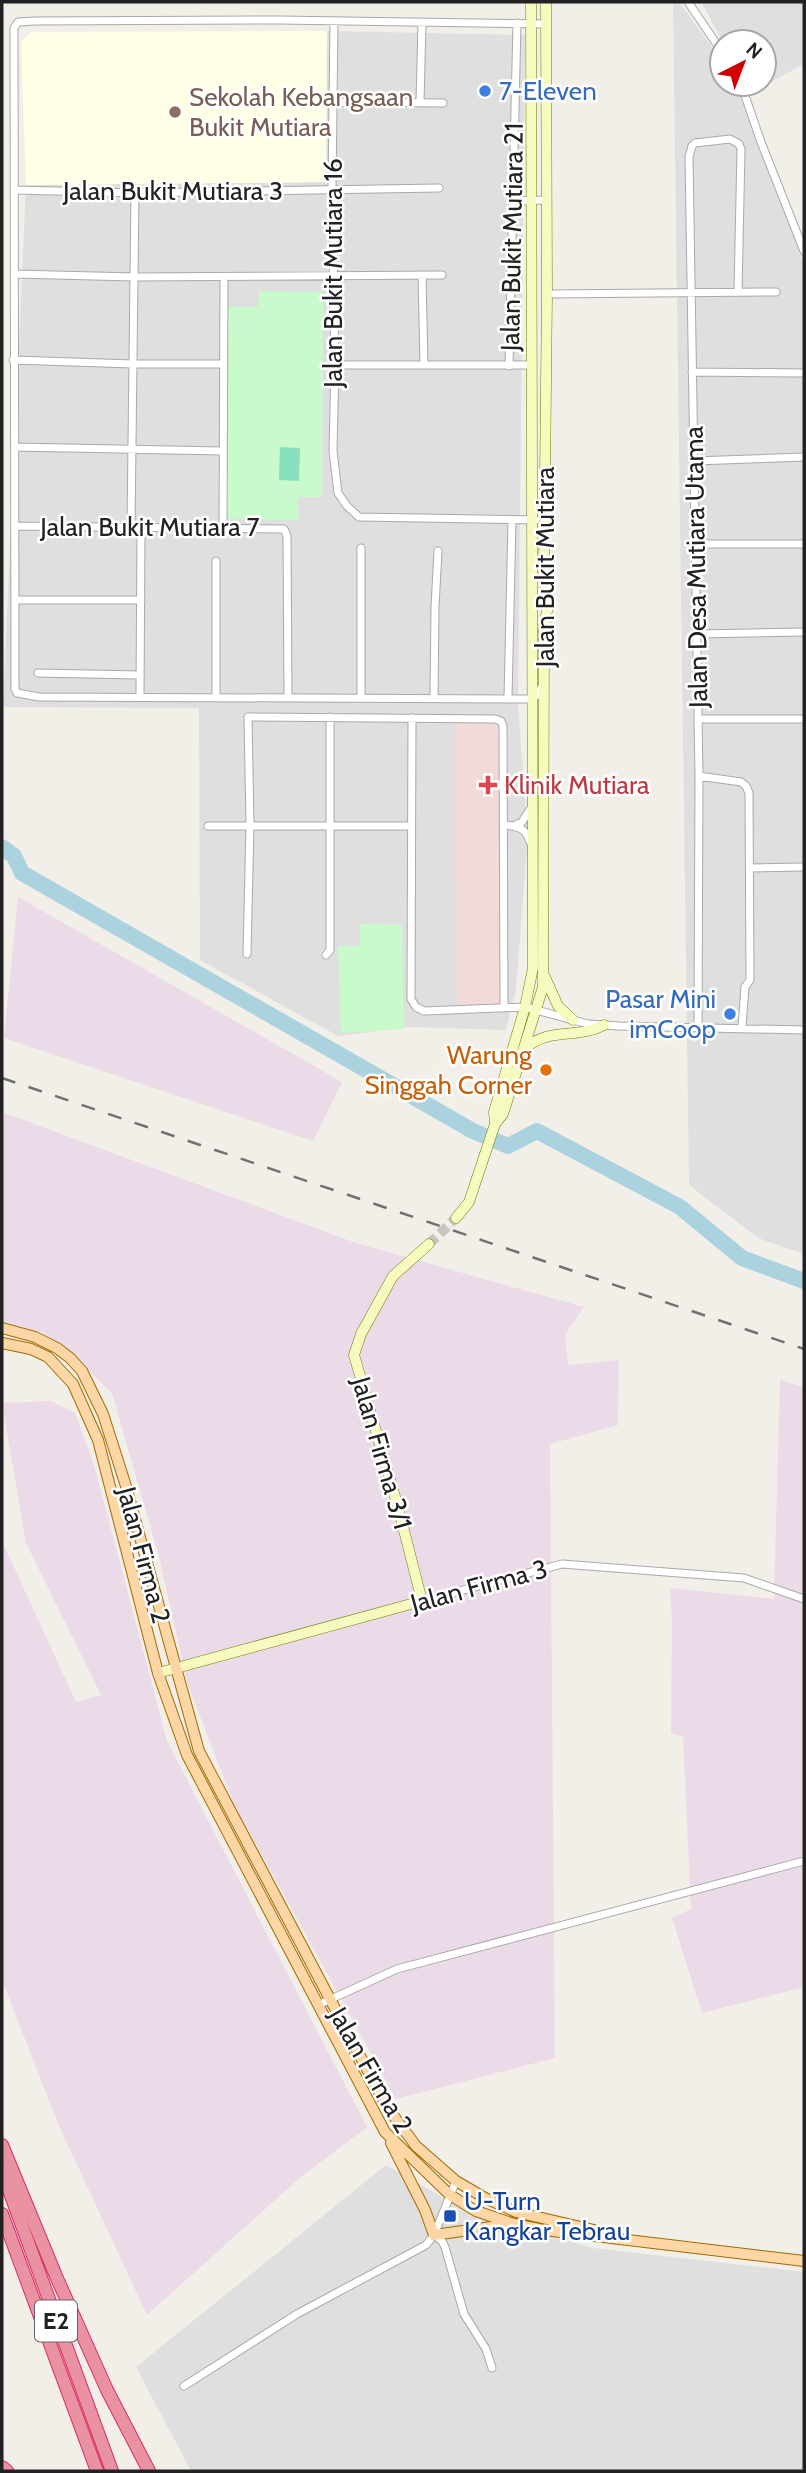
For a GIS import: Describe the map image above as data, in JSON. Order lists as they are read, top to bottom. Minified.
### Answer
{"streets":{"highway":["E2"],"main road":["Jalan Firma 2"],"street":["Jalan Bukit Mutiara 3","Jalan Bukit Mutiara 21","Jalan Bukit Mutiara 16","Jalan Bukit Mutiara 7","Jalan Bukit Mutiara","Jalan Desa Mutiara Utama","Jalan Firma 3/1","Jalan Firma 3"]},"crossings":[["Jalan Bukit Mutiara 3","Jalan Bukit Mutiara 16"],["Jalan Firma 3/1","Jalan Firma 3"],["Jalan Firma 2","Jalan Firma 3"]],"places":{"other":["7-Eleven","Sekolah Kebangsaan Bukit Mutiara","Pasar Mini imCoop","Warung Singgah Corner"],"health":["Klinik Mutiara"],"transit":["U-Turn Kangkar Tebrau"]},"north":"top right"}
